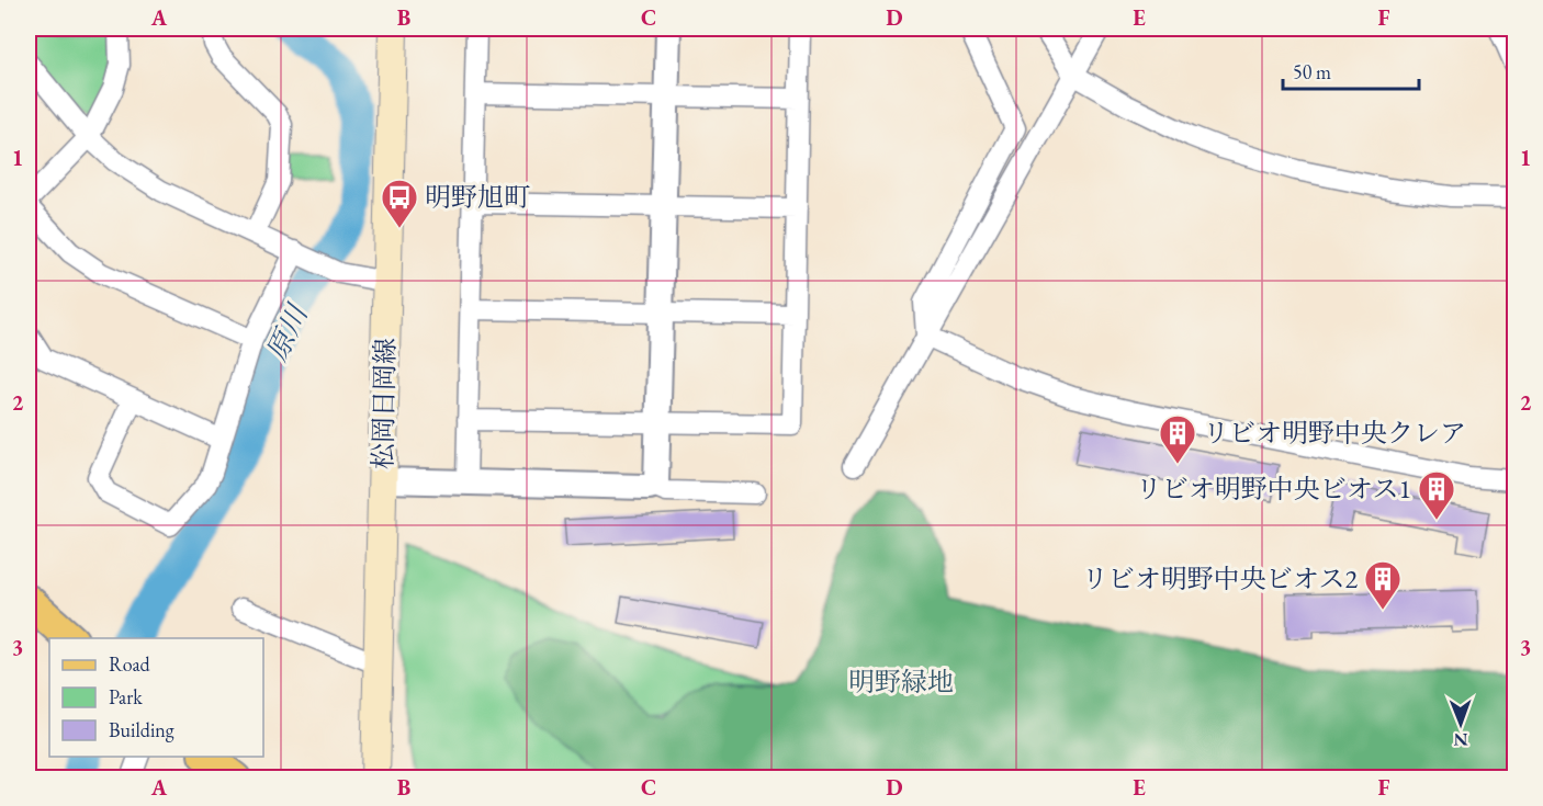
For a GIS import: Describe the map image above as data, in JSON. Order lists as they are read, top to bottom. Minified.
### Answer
{"streets":{"main road":["松岡日岡線"]},"water":["原川"],"parks":["明野緑地"],"places":{"bus stop":["明野旭町"],"building":["リビオ明野中央クレア","リビオ明野中央ビオス1","リビオ明野中央ビオス2"]},"legend":["Road","Park","Building"],"scale_bar":"50 m","north":"bottom","grid":{"columns":["A","B","C","D","E","F"],"rows":["1","2","3"]}}
